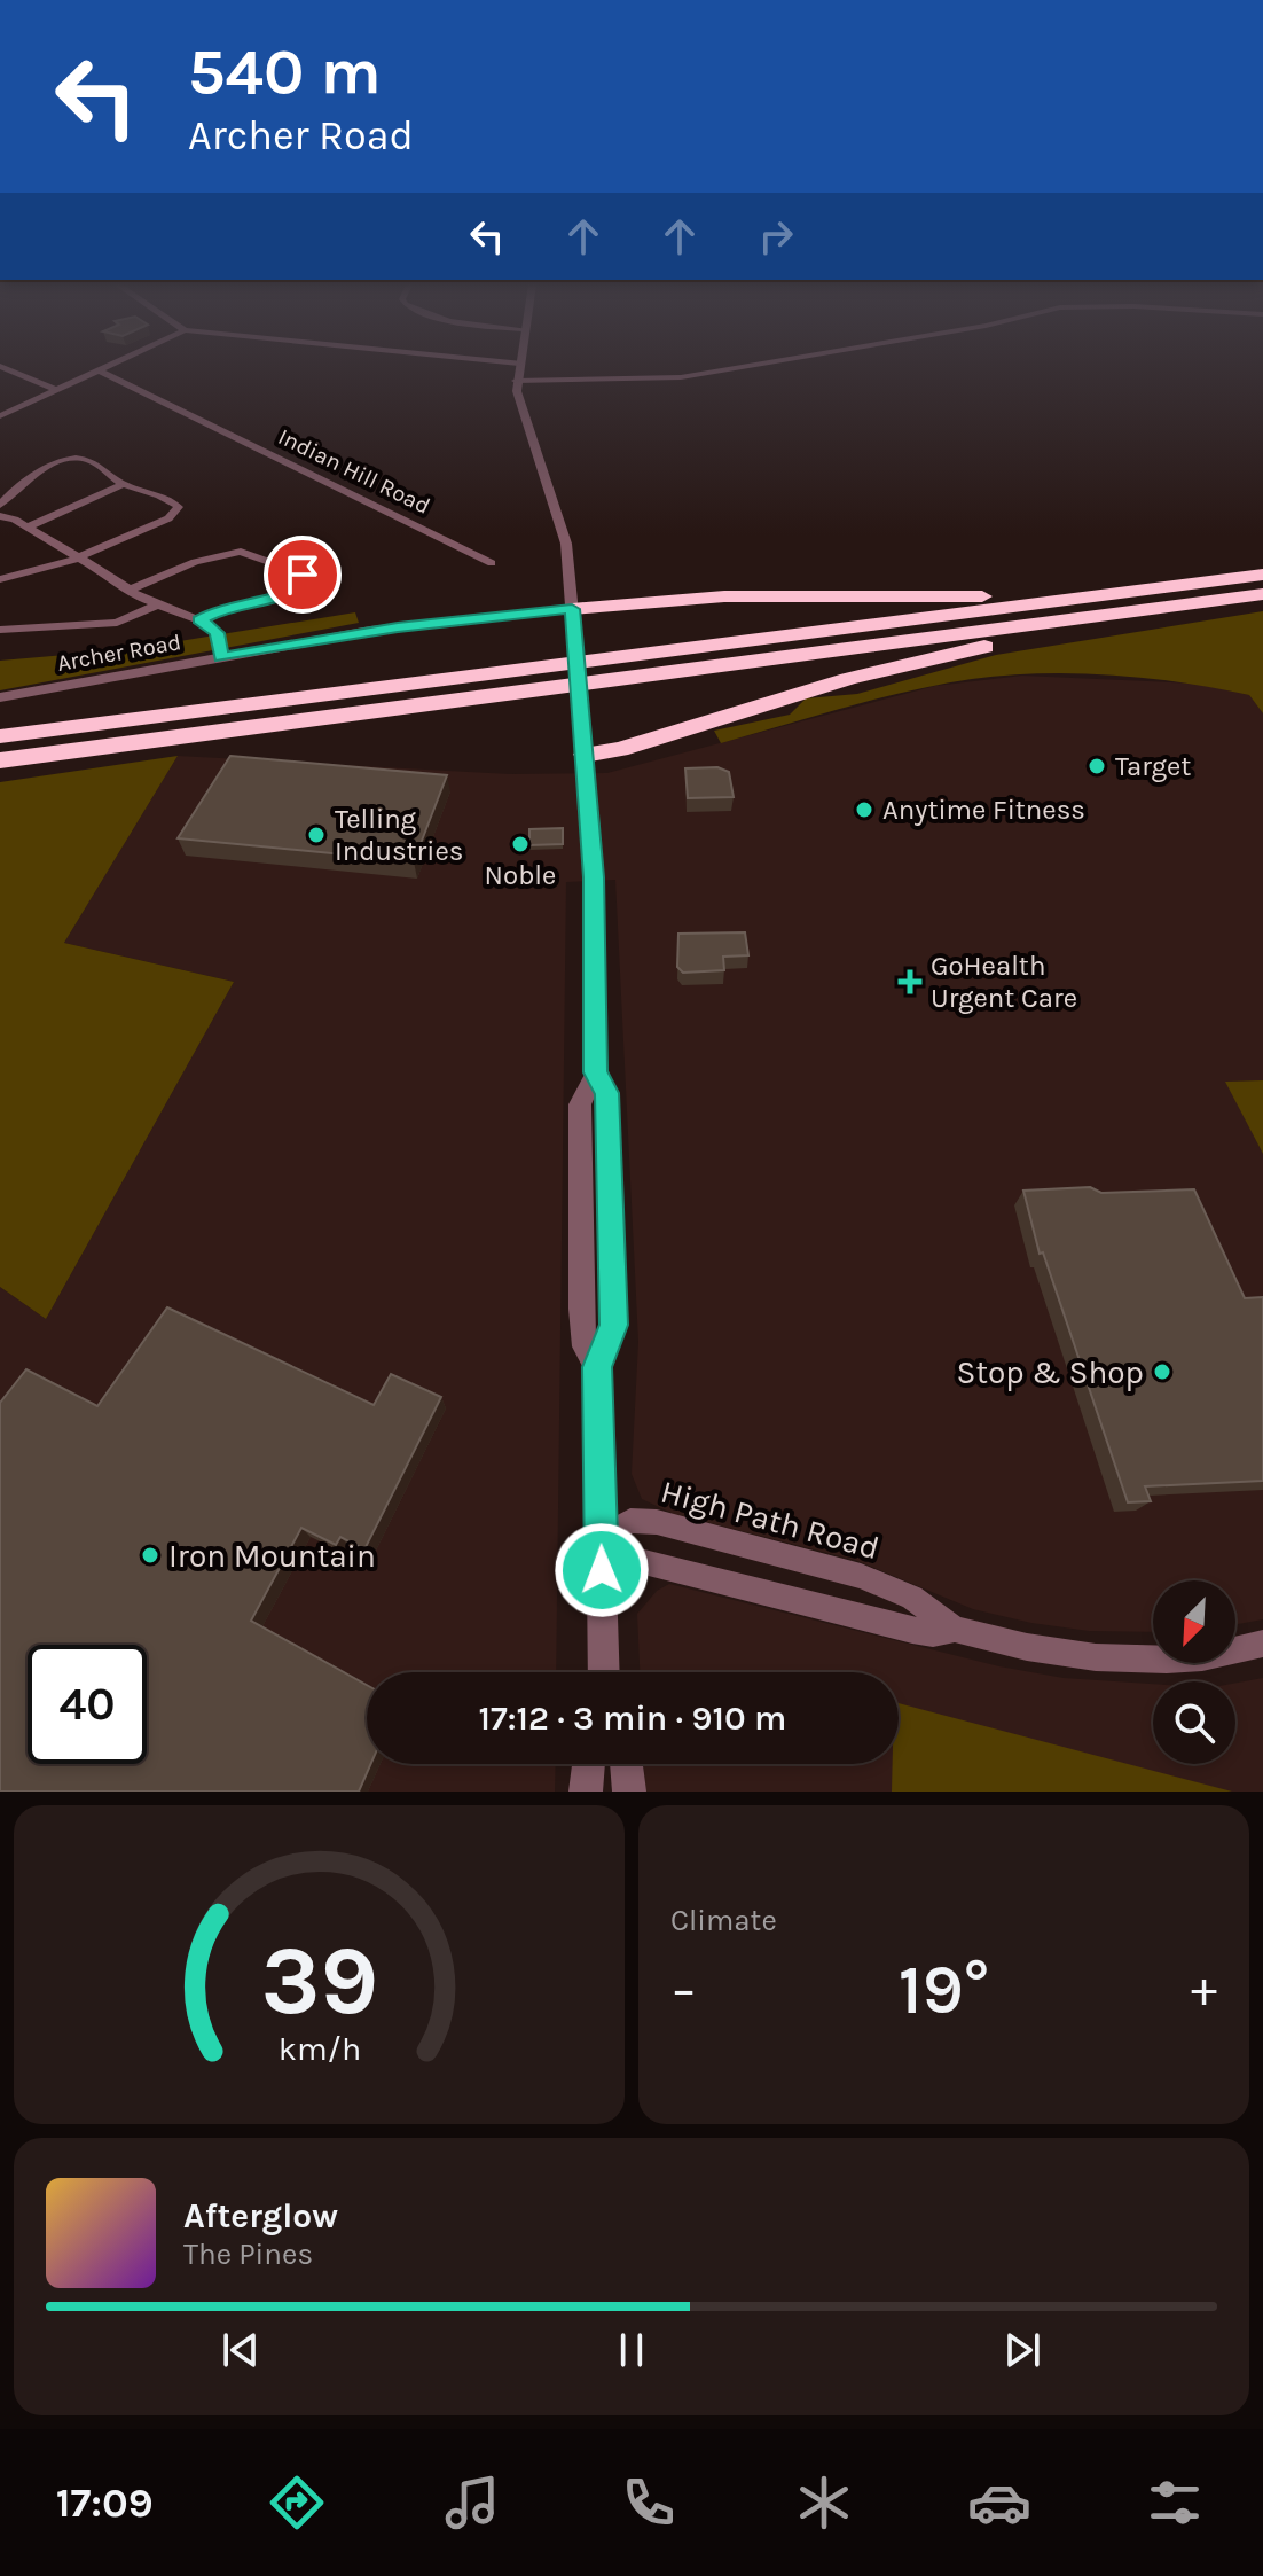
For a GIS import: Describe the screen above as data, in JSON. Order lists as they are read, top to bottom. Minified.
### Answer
{"streets":{"street":["Indian Hill Road","Archer Road","High Path Road"]},"places":{"other":["Target","Anytime Fitness","Telling Industries","Noble","Stop & Shop","Iron Mountain"],"health":["GoHealth Urgent Care"]},"north":"bottom left","page":{"turn":["540 m","Archer Road"],"limit":"40","trip":"17:12 · 3 min · 910 m","tile":"Climate","heat":["−","19°","+"],"song":["Afterglow","The Pines"],"tabs":"17:09","gauge":["39","km/h"]}}
